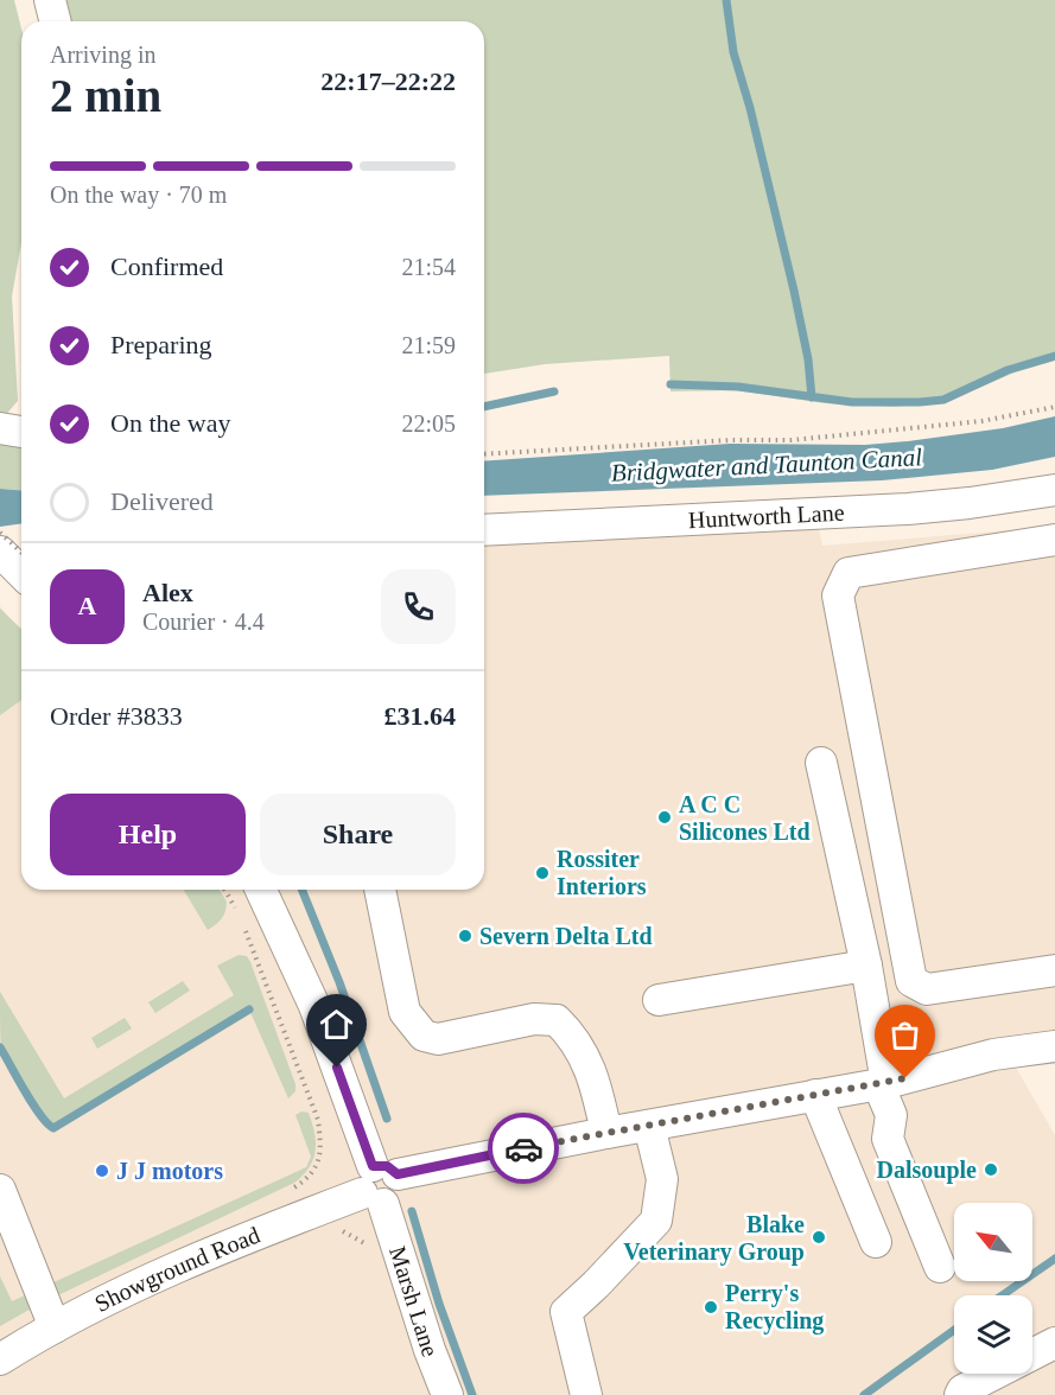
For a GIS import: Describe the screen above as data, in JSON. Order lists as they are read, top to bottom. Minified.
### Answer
{"streets":{"street":["Huntworth Lane","Showground Road","Marsh Lane"]},"crossings":[["Showground Road","Marsh Lane"]],"water":["Bridgwater and Taunton Canal"],"places":["A C C Silicones Ltd","Rossiter Interiors","Severn Delta Ltd","Dalsouple","J J motors","Blake Veterinary Group","Perry's Recycling"],"north":"top left","page":{"heading":["2 min","Arriving in","22:17–22:22"],"panel":["Alex","Courier · 4.4","Order #3833","£31.64"],"bar":"On the way · 70 m","list":[["Confirmed","21:54"],["Preparing","21:59"],["On the way","22:05"],"Delivered"],"round":"A","buttons":["Help","Share"]}}
